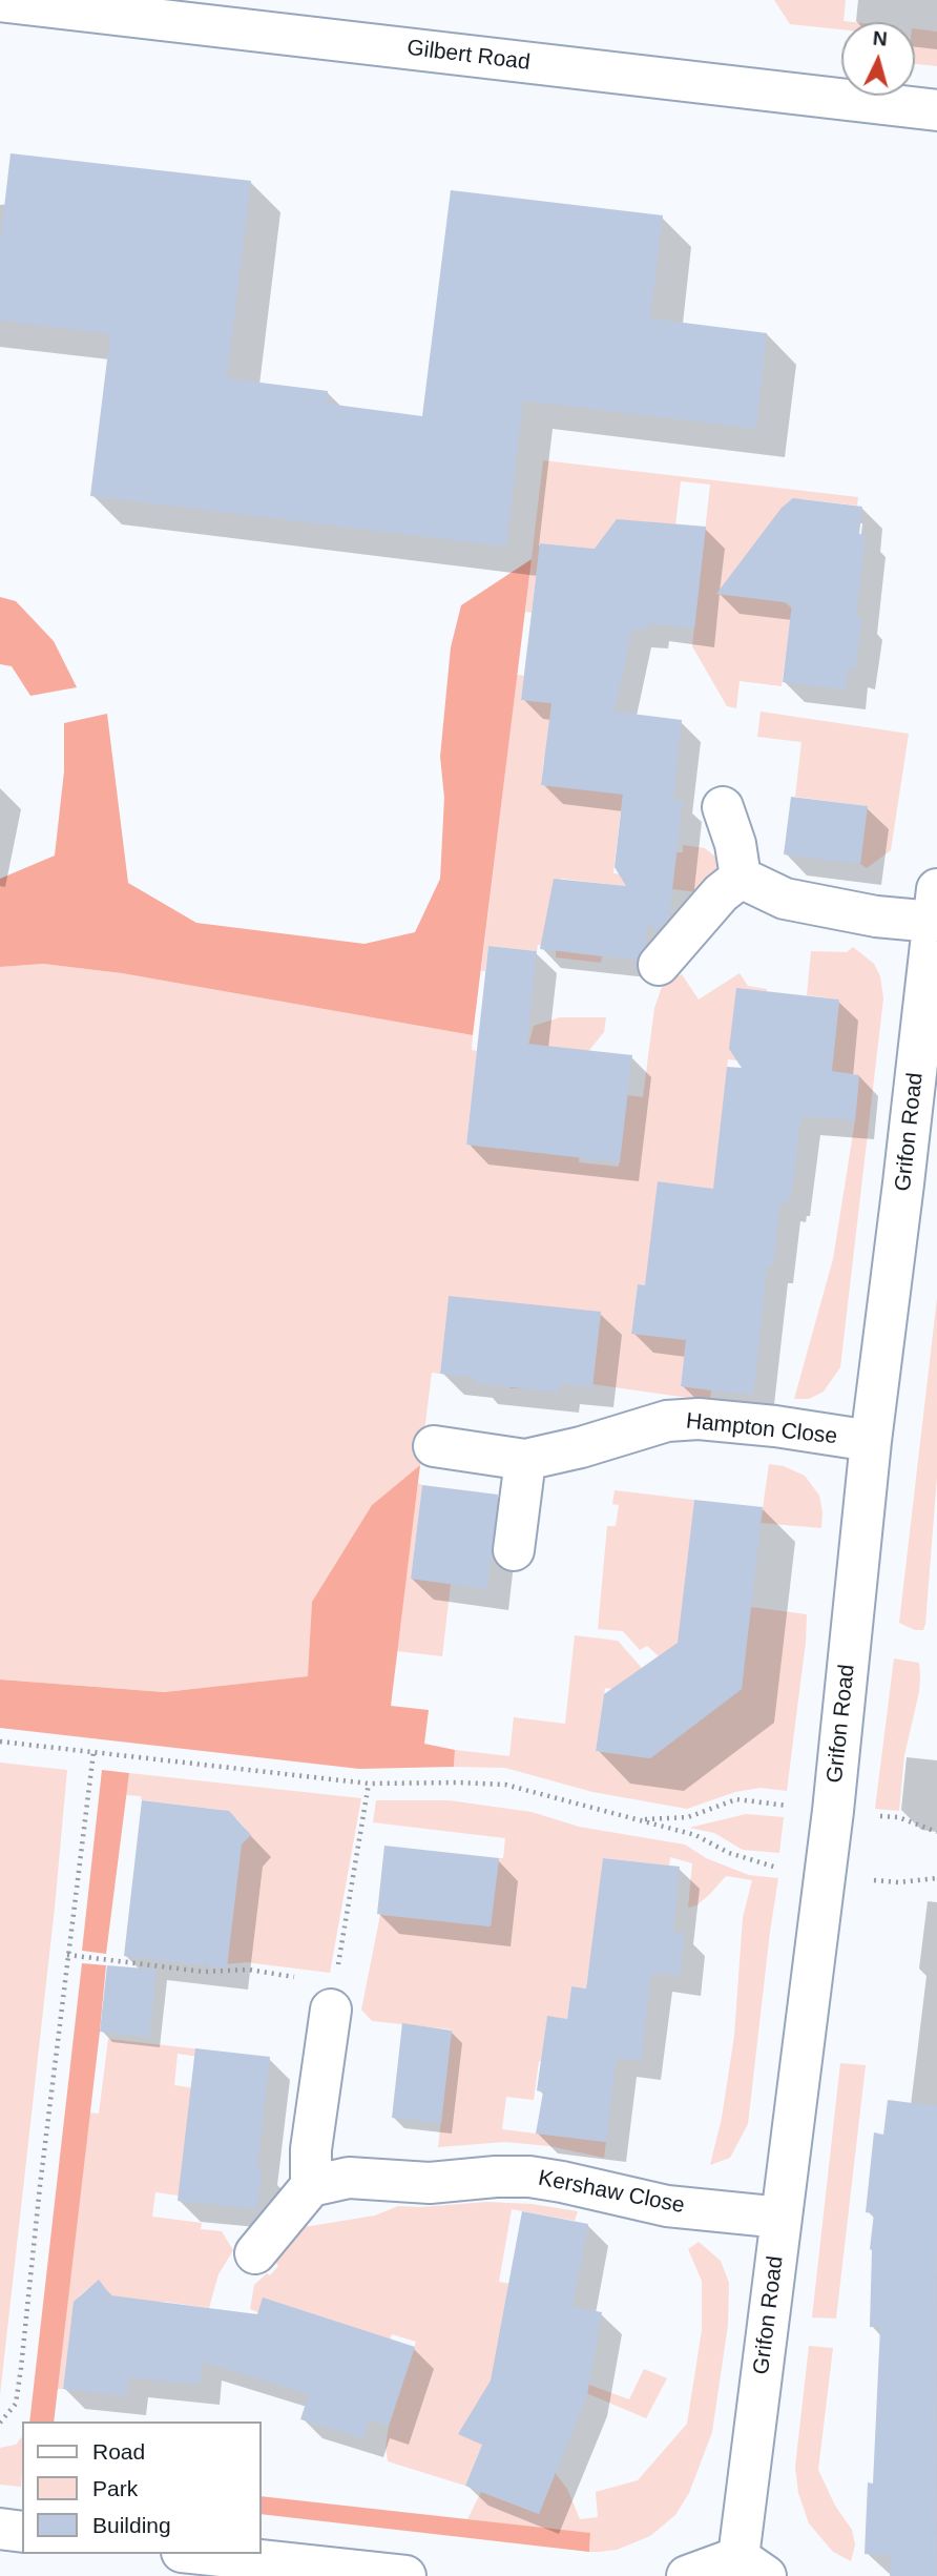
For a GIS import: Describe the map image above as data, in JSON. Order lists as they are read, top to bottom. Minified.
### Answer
{"streets":{"street":["Gilbert Road","Grifon Road","Hampton Close","Kershaw Close"]},"crossings":[["Grifon Road","Hampton Close"],["Grifon Road","Kershaw Close"]],"legend":["Road","Park","Building"],"north":"top"}
